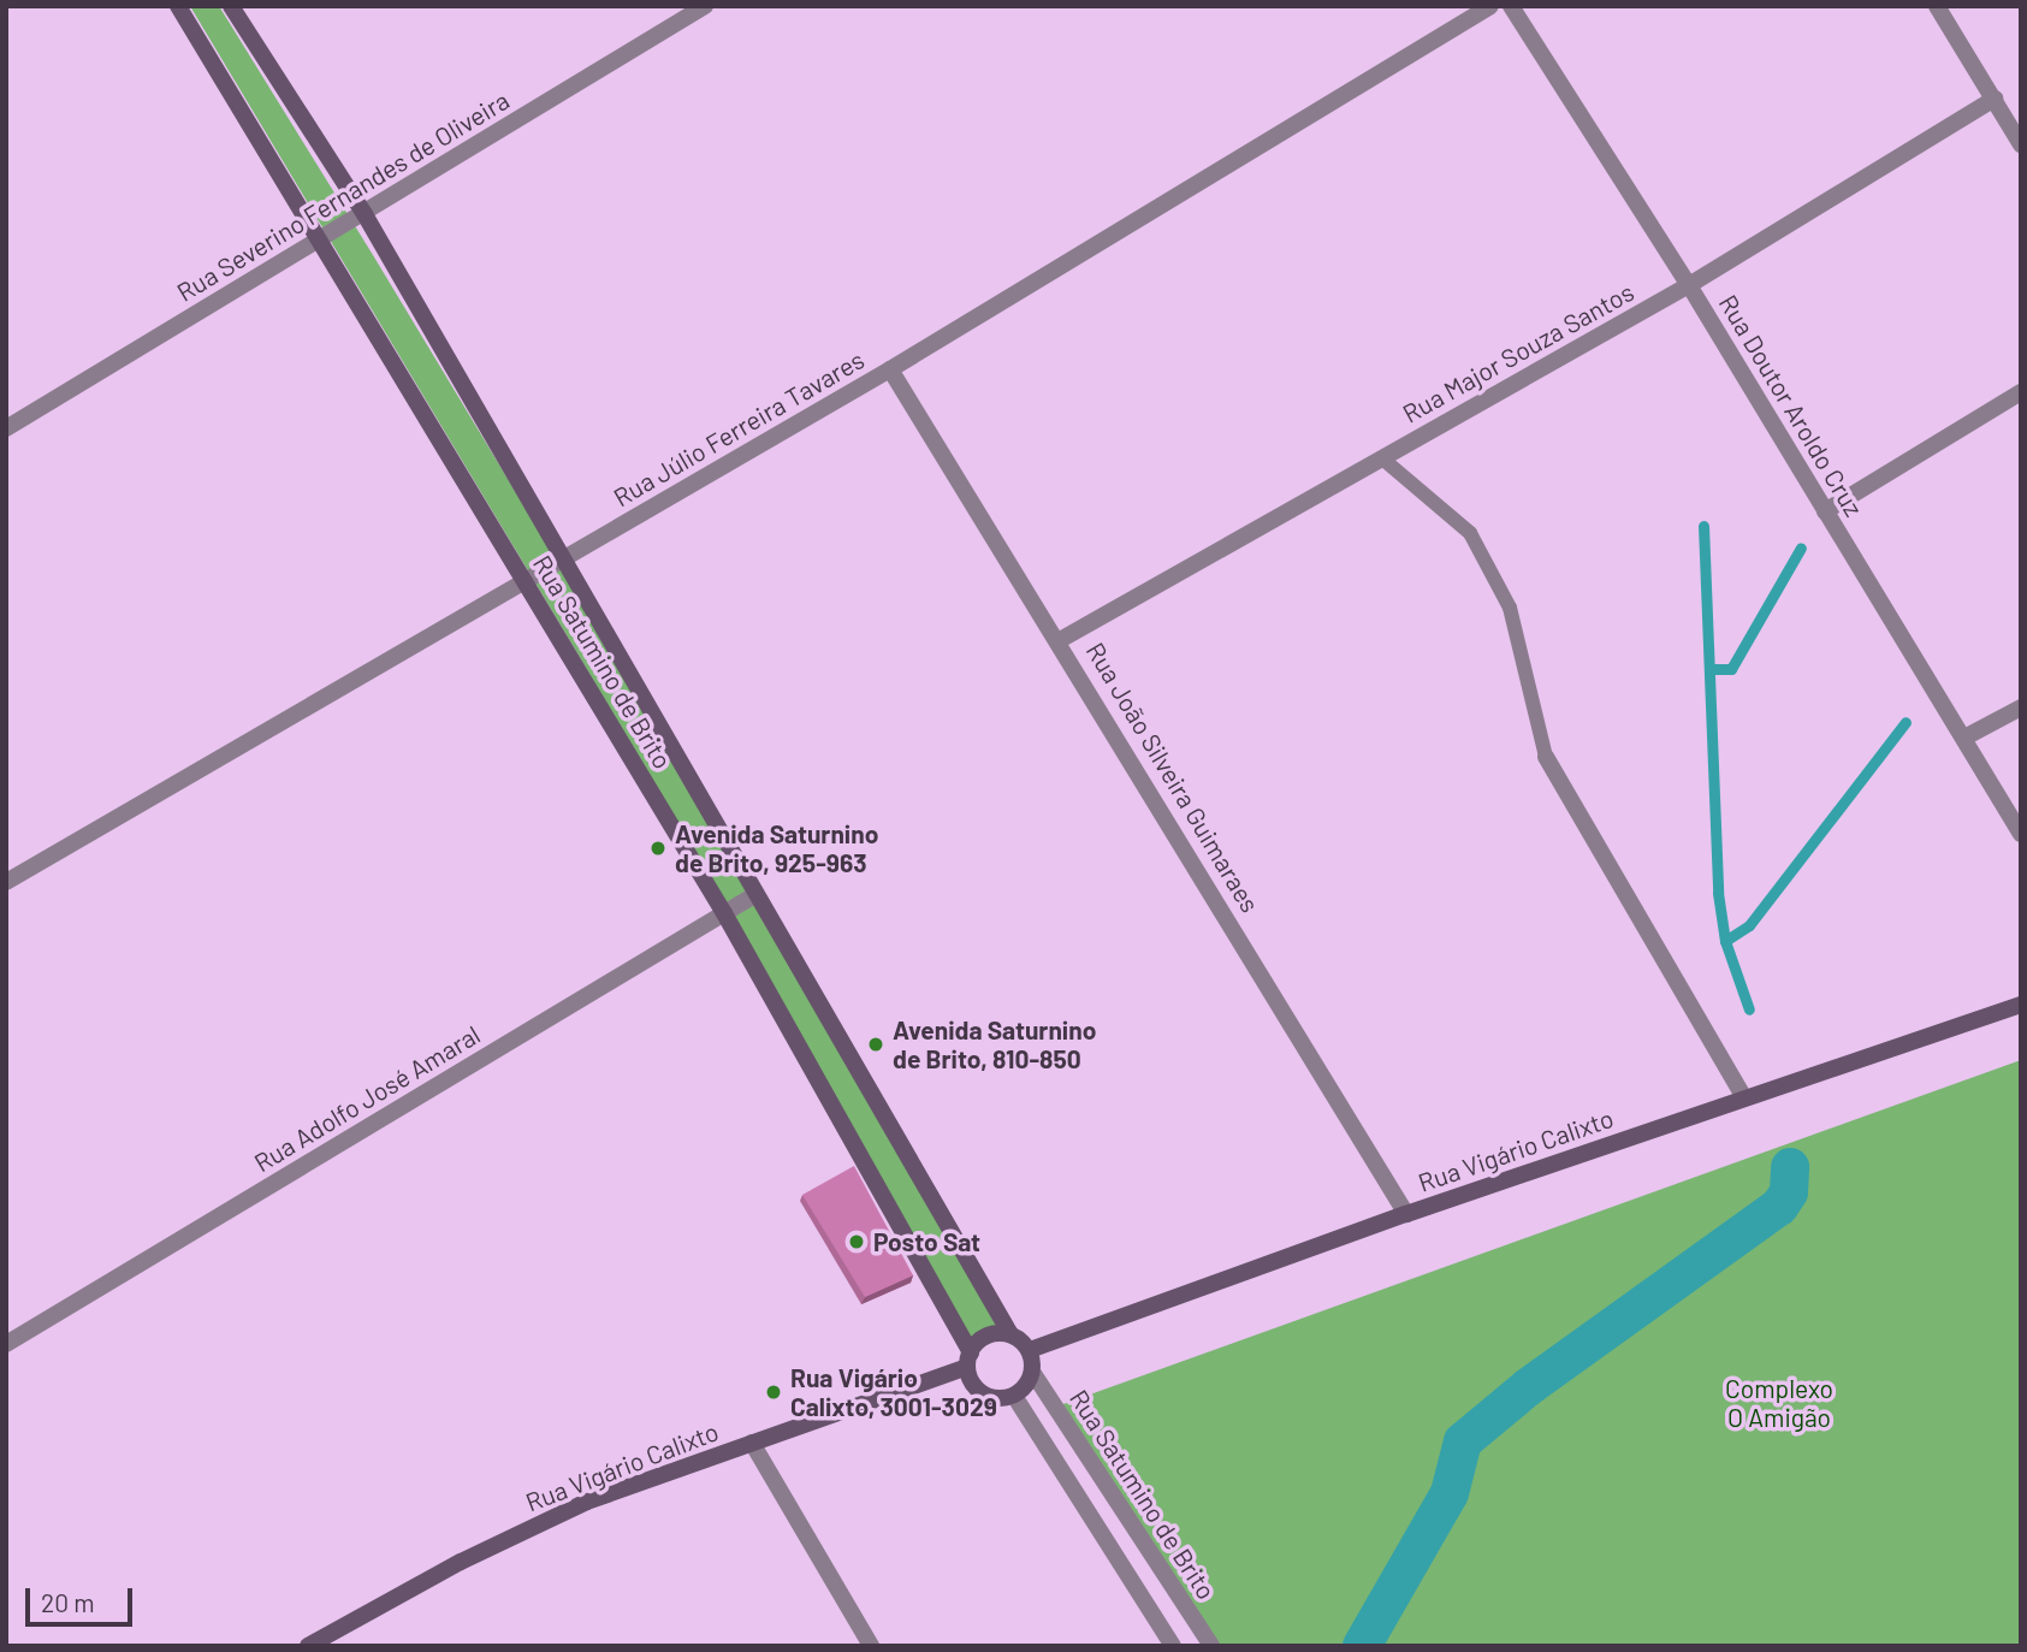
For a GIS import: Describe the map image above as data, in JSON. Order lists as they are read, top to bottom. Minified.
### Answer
{"streets":{"main road":["Rua Satumino de Brito","Rua Vigário Calixto"],"street":["Rua Severino Fernandes de Oliveira","Rua Major Souza Santos","Rua Doutor Aroldo Cruz","Rua Júlio Ferreira Tavares","Rua João Silveira Guimaraes","Rua Adolfo José Amaral"]},"crossings":[["Rua Severino Fernandes de Oliveira","Rua Satumino de Brito"],["Rua Major Souza Santos","Rua Doutor Aroldo Cruz"],["Rua Major Souza Santos","Rua João Silveira Guimaraes"],["Rua Júlio Ferreira Tavares","Rua Satumino de Brito"],["Rua Júlio Ferreira Tavares","Rua João Silveira Guimaraes"],["Rua Satumino de Brito","Rua Adolfo José Amaral"],["Rua Satumino de Brito","Rua Vigário Calixto"],["Rua João Silveira Guimaraes","Rua Vigário Calixto"]],"parks":["Complexo O Amigão"],"places":["Avenida Saturnino de Brito, 925-963","Avenida Saturnino de Brito, 810-850","Posto Sat","Rua Vigário Calixto, 3001-3029"],"scale_bar":"20 m"}
